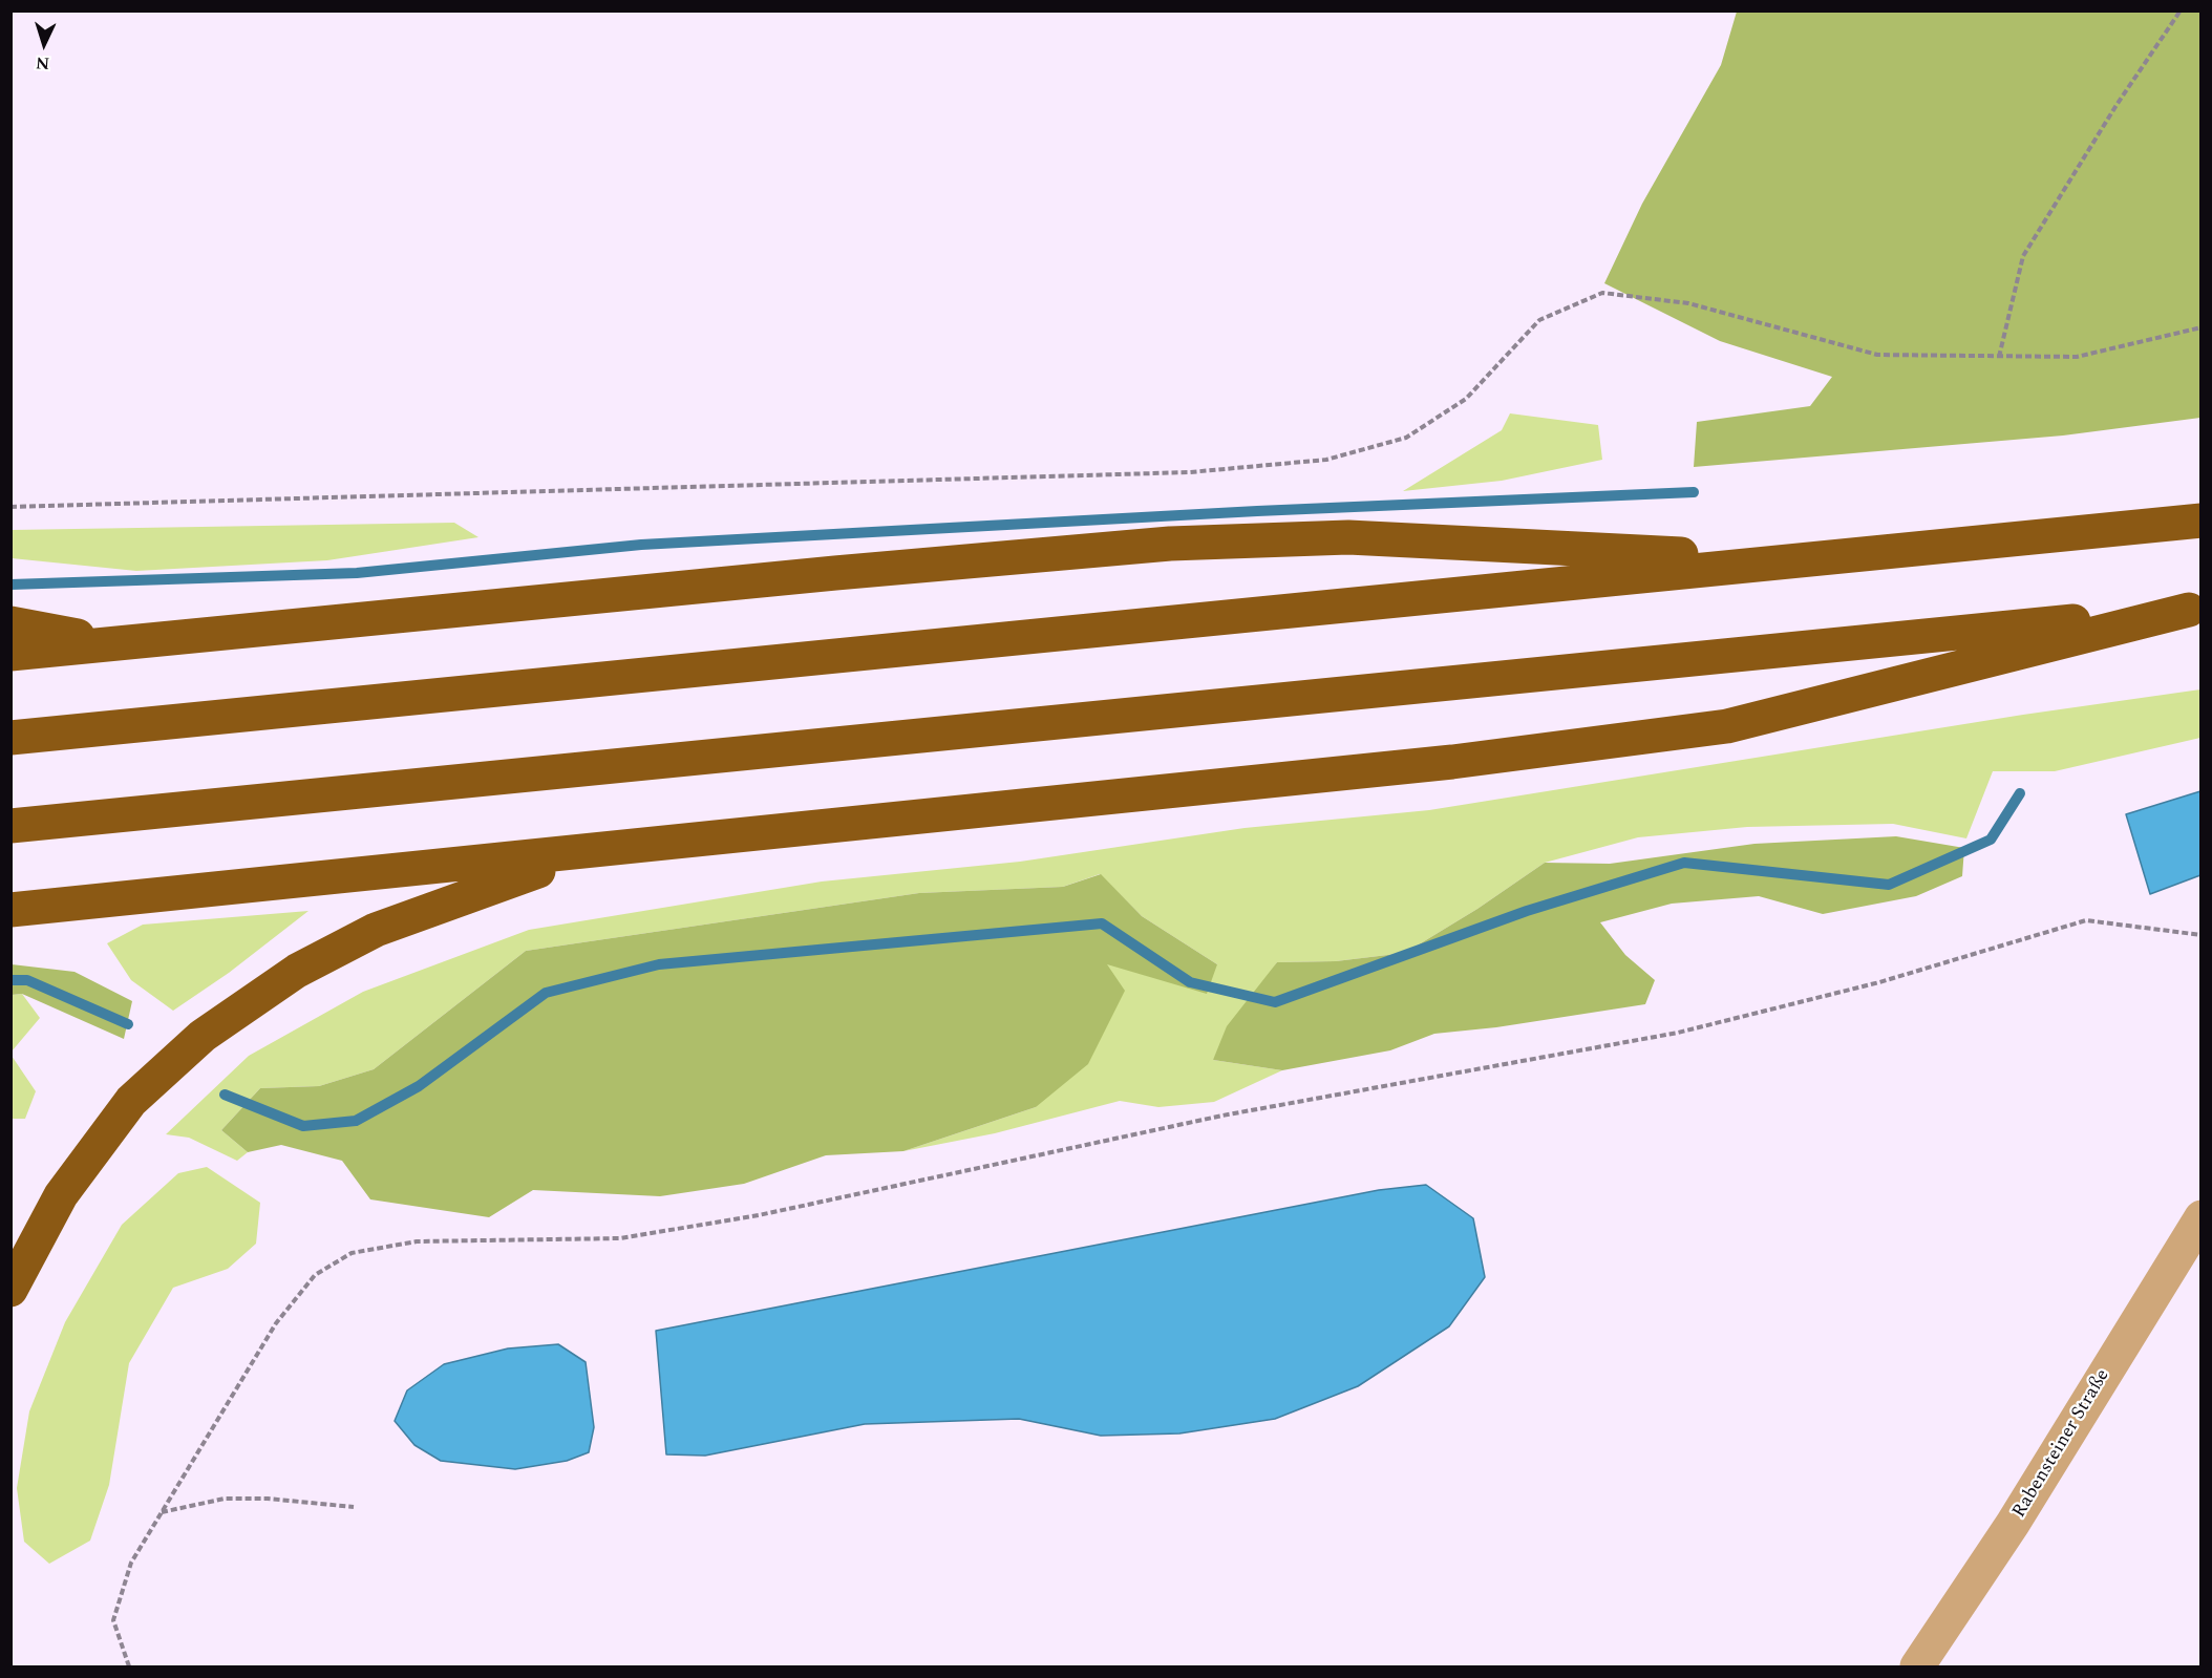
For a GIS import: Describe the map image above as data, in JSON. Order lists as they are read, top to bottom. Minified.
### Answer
{"streets":{"street":["Rabensteiner Straße"]},"north":"bottom"}
